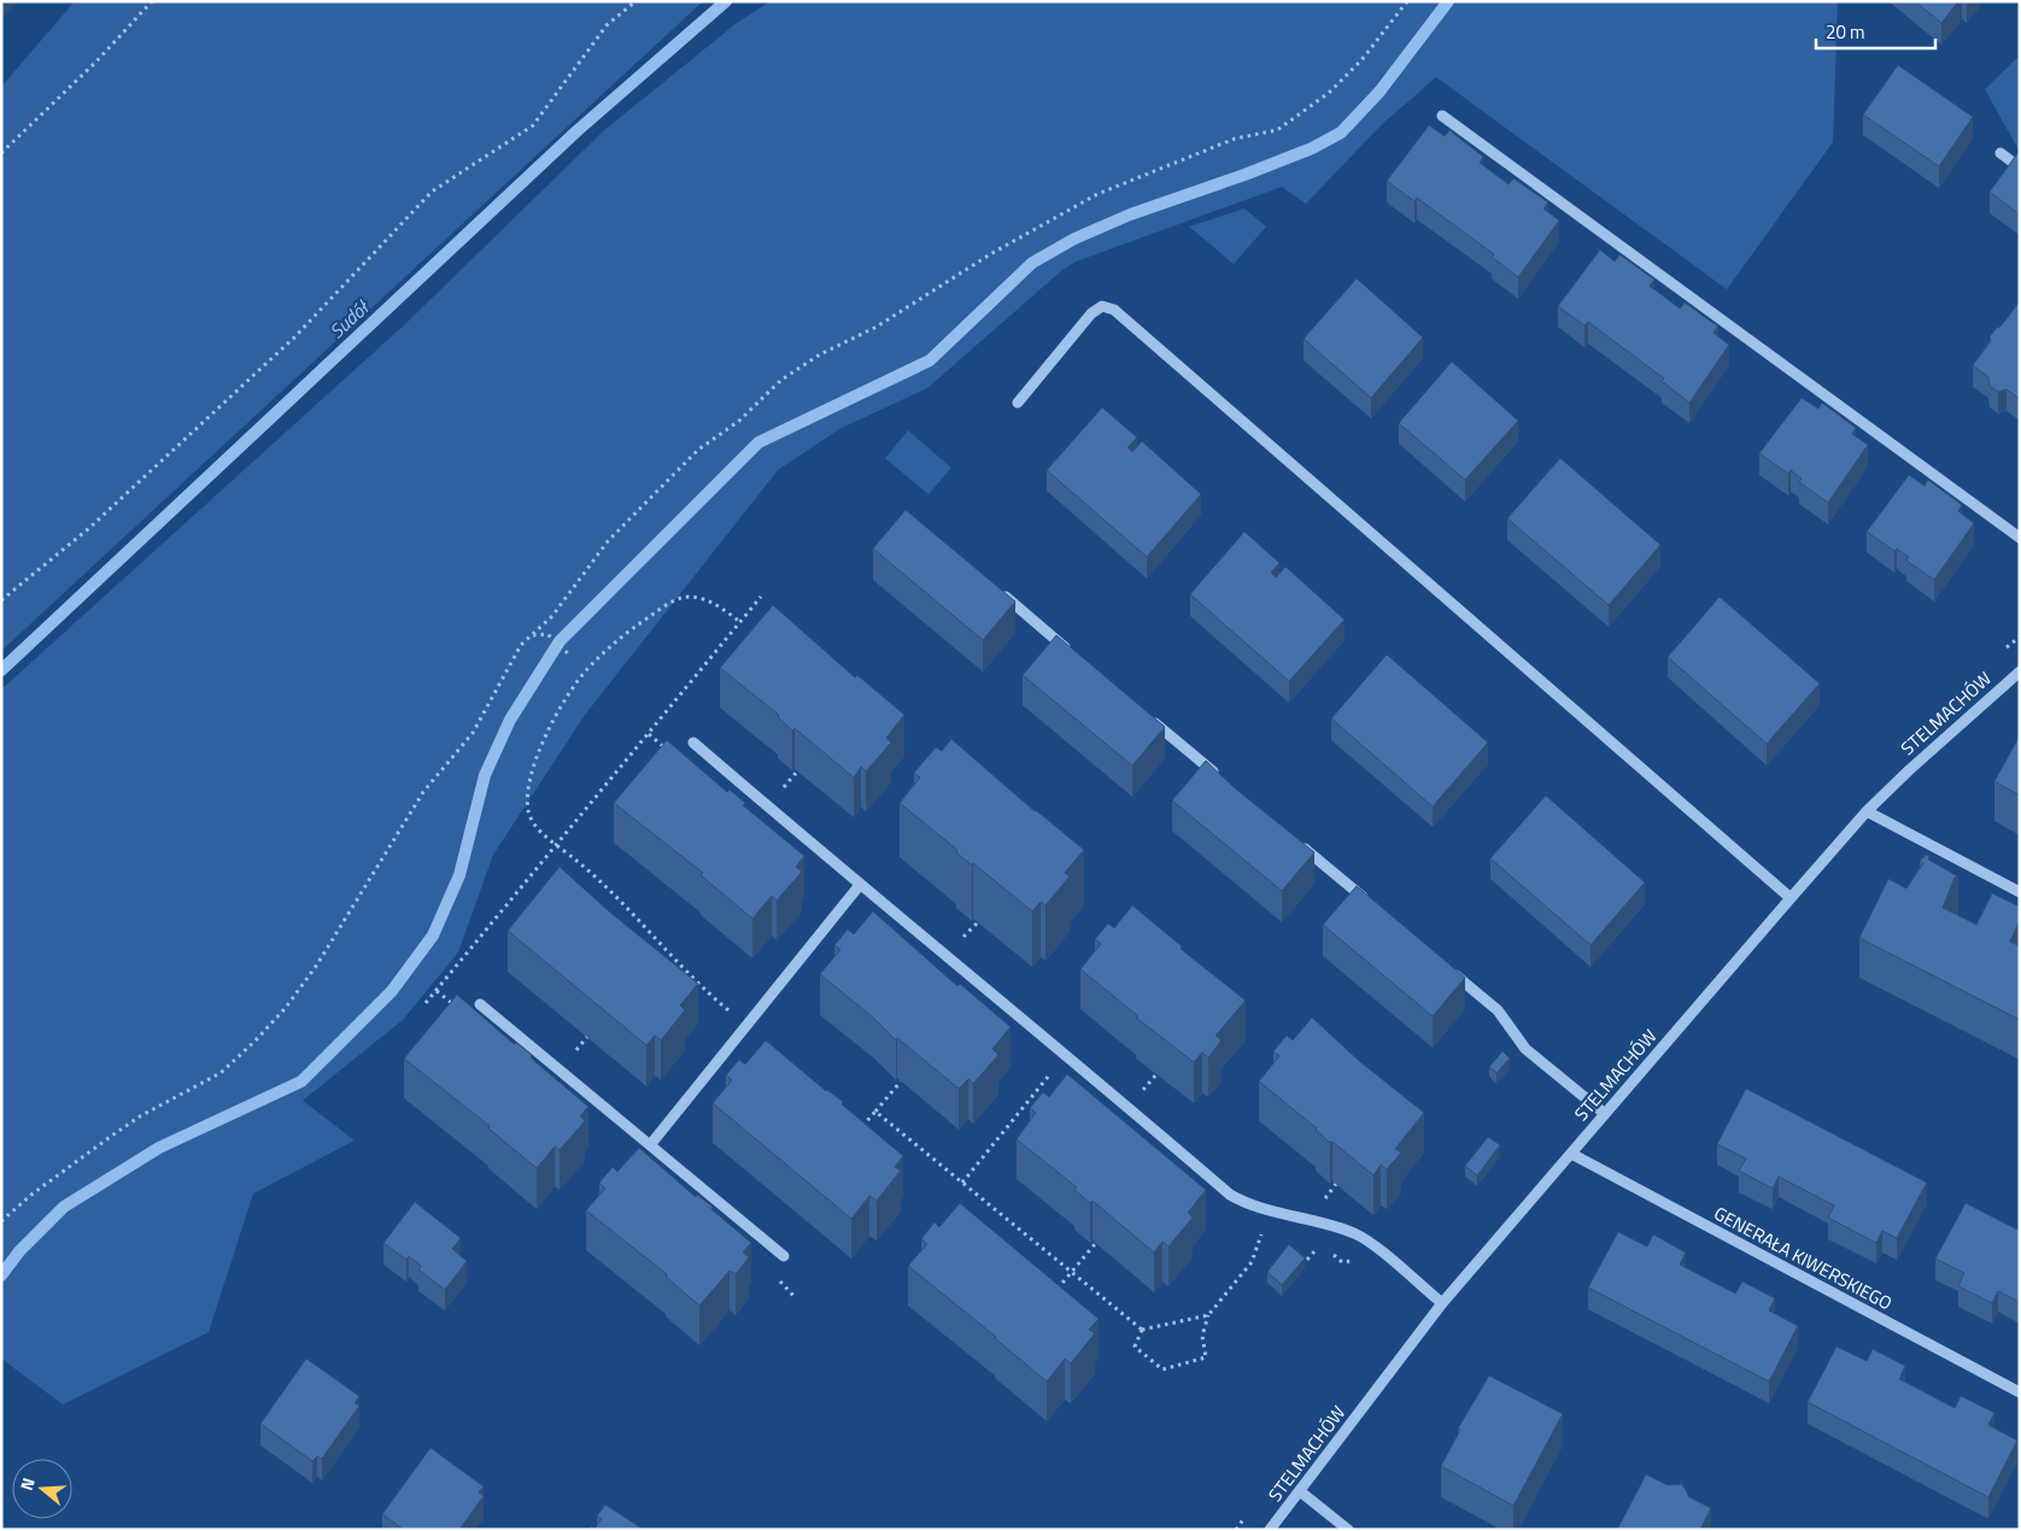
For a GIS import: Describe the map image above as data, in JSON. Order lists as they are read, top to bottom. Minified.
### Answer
{"streets":{"street":["STELMACHÓW","GENERAŁA KIWERSKIEGO"]},"crossings":[["STELMACHÓW","GENERAŁA KIWERSKIEGO"]],"water":["Sudół"],"scale_bar":"20 m","north":"left"}
